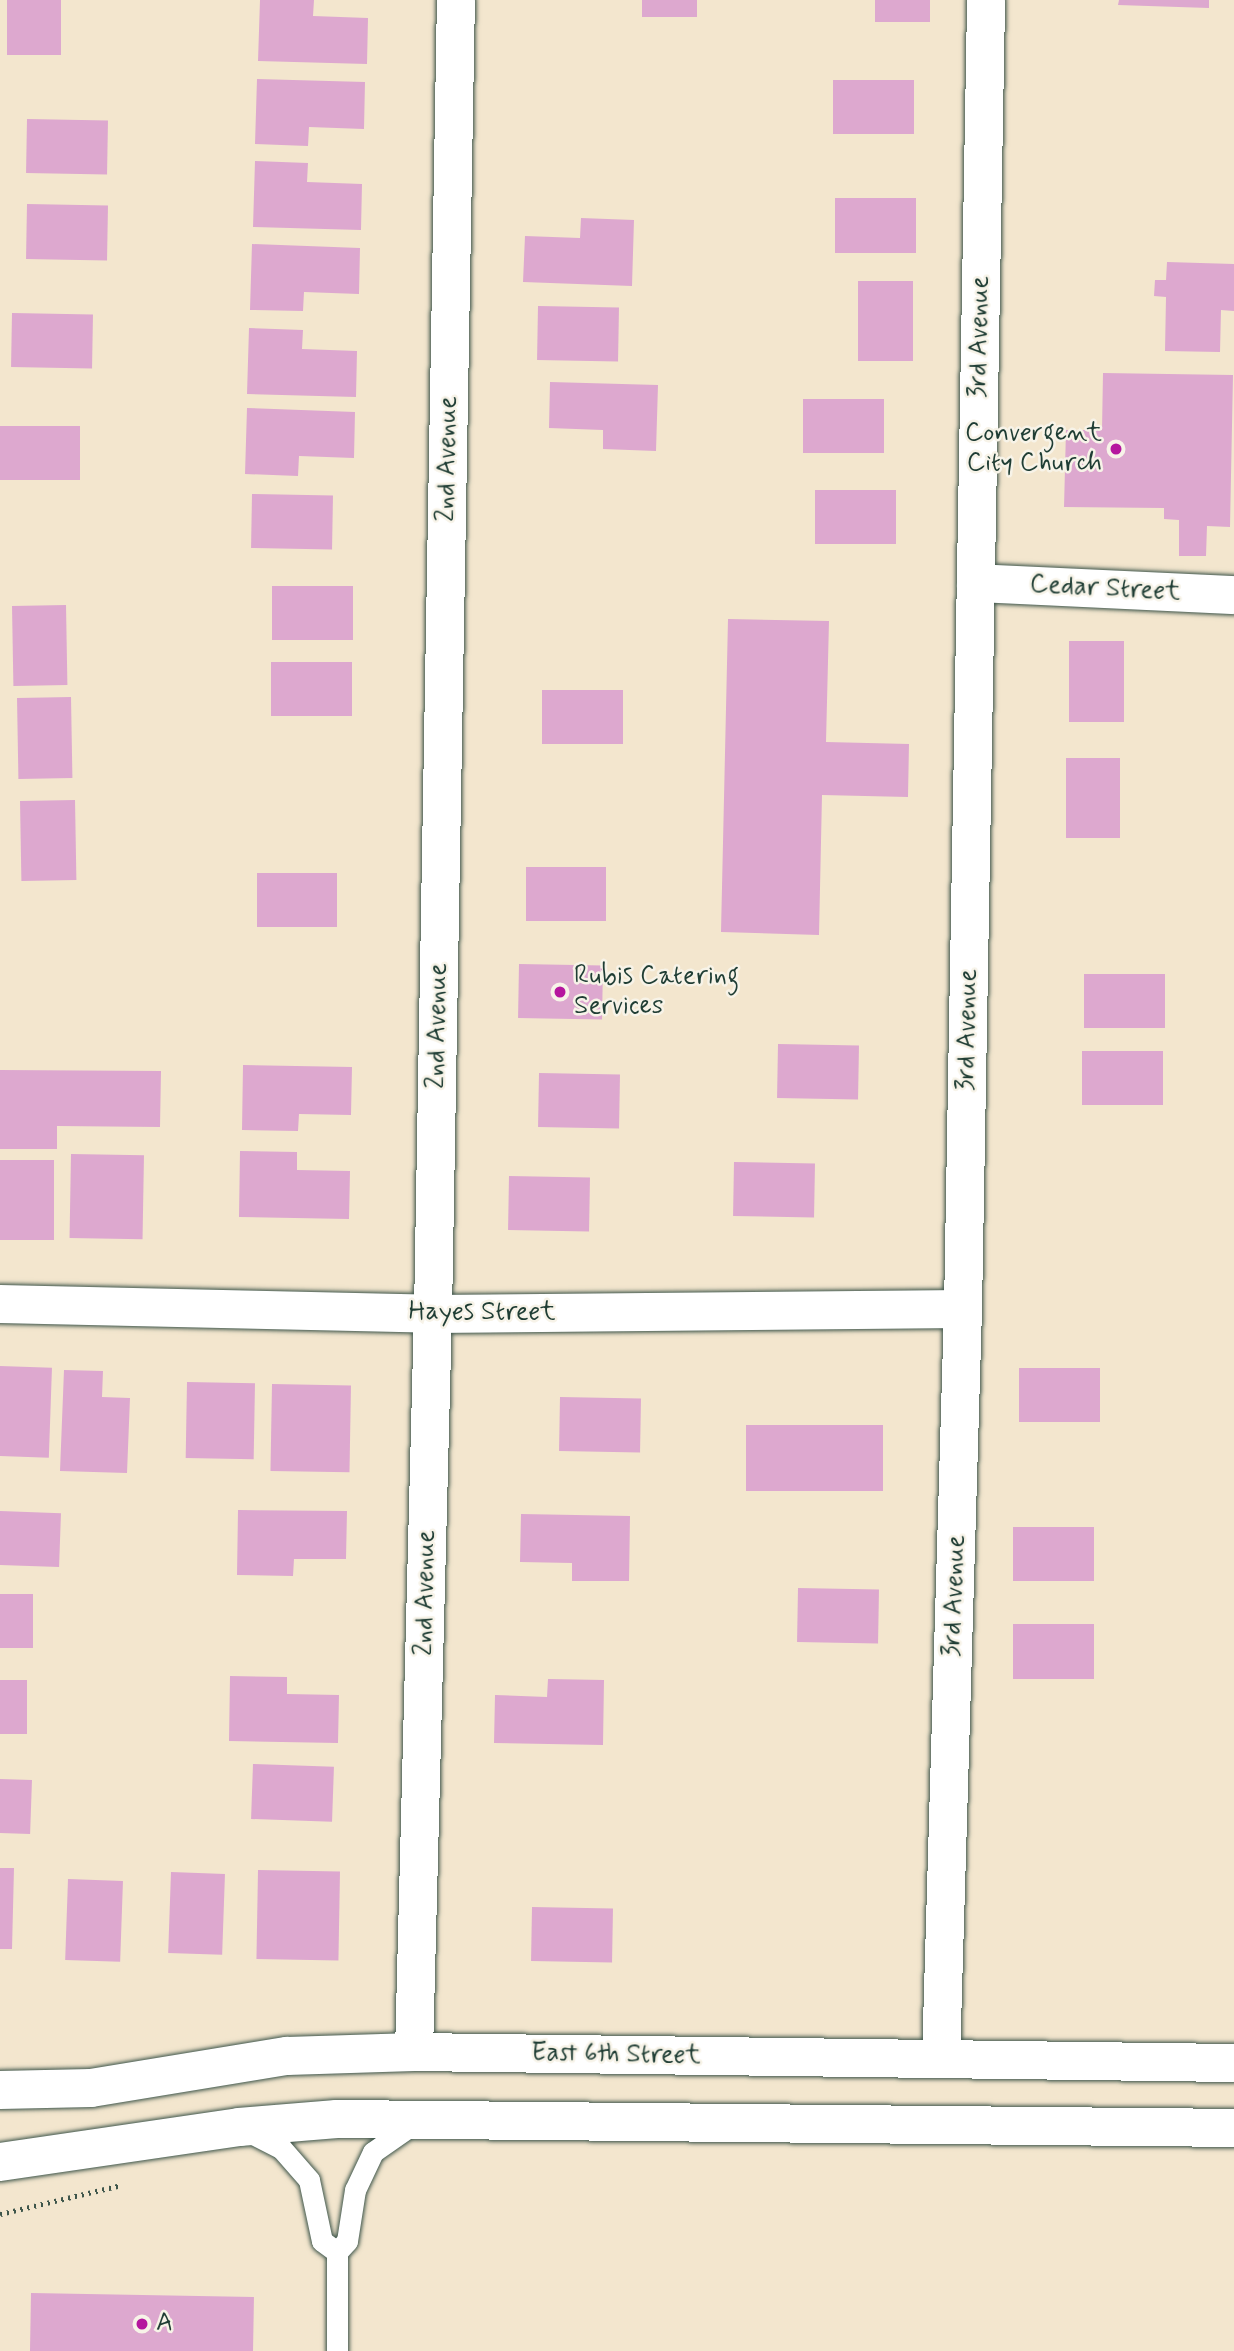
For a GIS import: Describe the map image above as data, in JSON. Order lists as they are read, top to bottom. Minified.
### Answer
{"streets":{"street":["3rd Avenue","2nd Avenue","Cedar Street","Hayes Street","East 6th Street"]},"crossings":[["3rd Avenue","Cedar Street"],["3rd Avenue","Hayes Street"],["3rd Avenue","East 6th Street"],["2nd Avenue","Hayes Street"],["2nd Avenue","East 6th Street"]],"places":["Convergent City Church","Rubis Catering Services","A"]}
